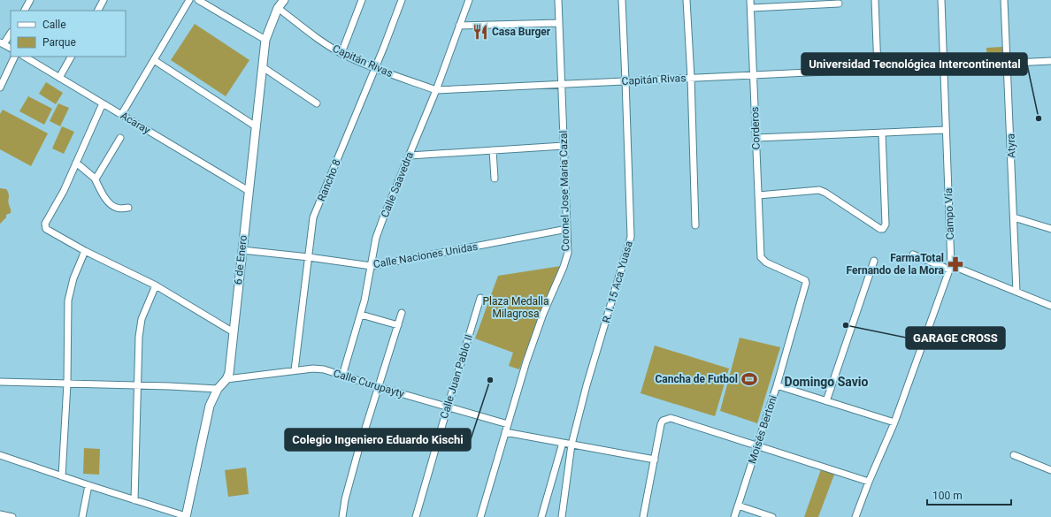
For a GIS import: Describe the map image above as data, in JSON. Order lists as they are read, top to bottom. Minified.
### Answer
{"streets":{"main road":["6 de Enero"],"street":["Capitán Rivas","Acaray","Corderos","Atyra","Rancho 8","Calle Saavedra","Coronel Jose Maria Cazal","Campo Vía","Calle Naciones Unidas","R. I. 15 Aca Yuasa","Calle Juan Pablo II","Calle Curupayty","Moisés Bertoni"]},"crossings":[["Capitán Rivas","Corderos"],["Capitán Rivas","Atyra"],["Capitán Rivas","Rancho 8"],["Capitán Rivas","Calle Saavedra"],["Capitán Rivas","Coronel Jose Maria Cazal"],["Capitán Rivas","Campo Vía"],["Capitán Rivas","6 de Enero"],["Capitán Rivas","R. I. 15 Aca Yuasa"],["Acaray","6 de Enero"],["Corderos","Moisés Bertoni"],["Rancho 8","Calle Naciones Unidas"],["Rancho 8","Calle Curupayty"],["Calle Saavedra","Calle Naciones Unidas"],["Calle Saavedra","Calle Curupayty"],["Coronel Jose Maria Cazal","Calle Naciones Unidas"],["Coronel Jose Maria Cazal","Calle Curupayty"],["Calle Naciones Unidas","6 de Enero"],["6 de Enero","Calle Curupayty"],["Calle Juan Pablo II","Calle Curupayty"]],"districts":["Domingo Savio"],"parks":["Plaza Medalla Milagrosa"],"places":{"restaurant":["Casa Burger"],"other":["Universidad Tecnológica Intercontinental","GARAGE CROSS","Colegio Ingeniero Eduardo Kischi"],"pharmacy":["FarmaTotal Fernando de la Mora"],"sports":["Cancha de Futbol"]},"legend":["Calle","Parque"],"scale_bar":"100 m"}
